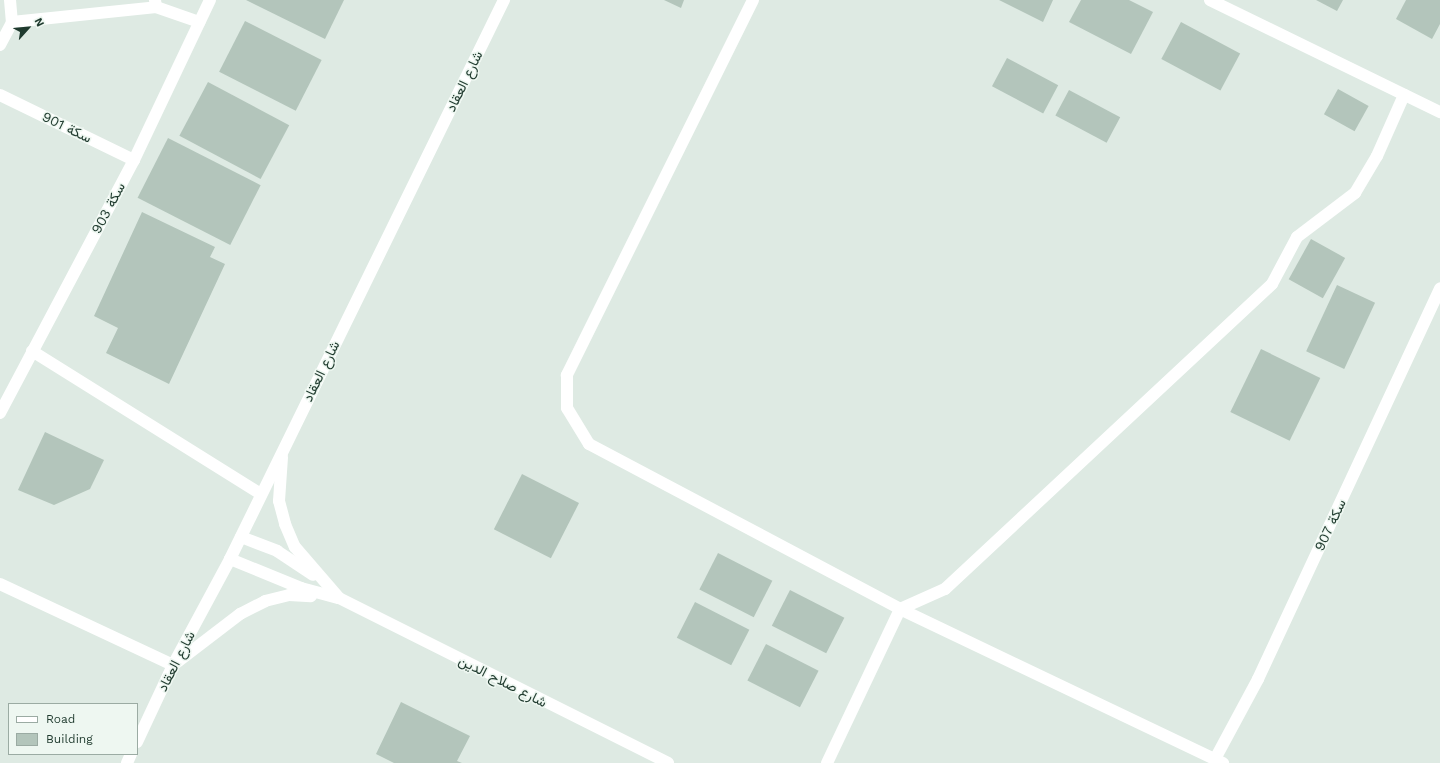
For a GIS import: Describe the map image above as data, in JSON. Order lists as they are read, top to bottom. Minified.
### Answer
{"streets":{"street":["شارع العقاد","سكة 901","سكة 903","سكة 907","شارع صلاح الدين"]},"crossings":[["شارع العقاد","شارع صلاح الدين"],["سكة 901","سكة 903"]],"legend":["Road","Building"],"north":"top right"}
